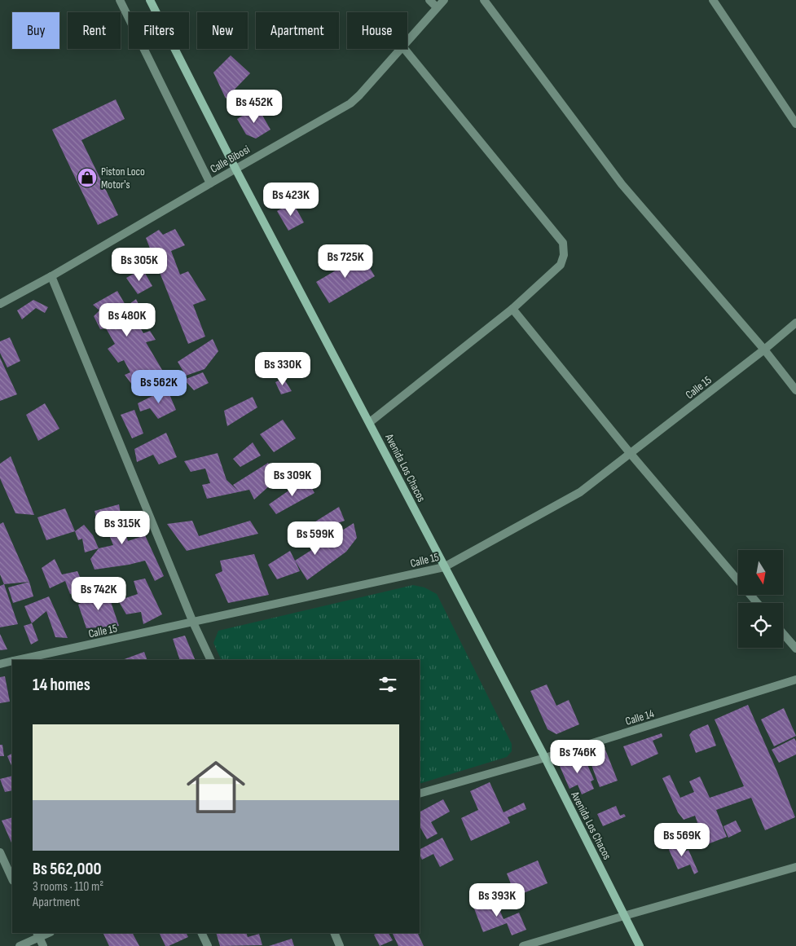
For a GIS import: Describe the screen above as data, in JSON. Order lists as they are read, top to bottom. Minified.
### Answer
{"streets":{"street":["Calle Bibosi","Calle 15","Avenida Los Chacos","Calle 14"]},"crossings":[["Calle Bibosi","Avenida Los Chacos"],["Calle 15","Avenida Los Chacos"],["Avenida Los Chacos","Calle 14"]],"places":{"shop":["Piston Loco Motor's"]},"north":"bottom","page":{"chip":["Buy","Rent","Filters","New","Apartment","House"],"price":["Bs 452K","Bs 423K","Bs 725K","Bs 305K","Bs 480K","Bs 330K","Bs 562K","Bs 309K","Bs 315K","Bs 599K","Bs 742K","Bs 746K","Bs 569K","Bs 393K"],"heading":"14 homes","list":[{"name":"Bs 562,000","note":"3 rooms · 110 m² · Apartment"}]}}
